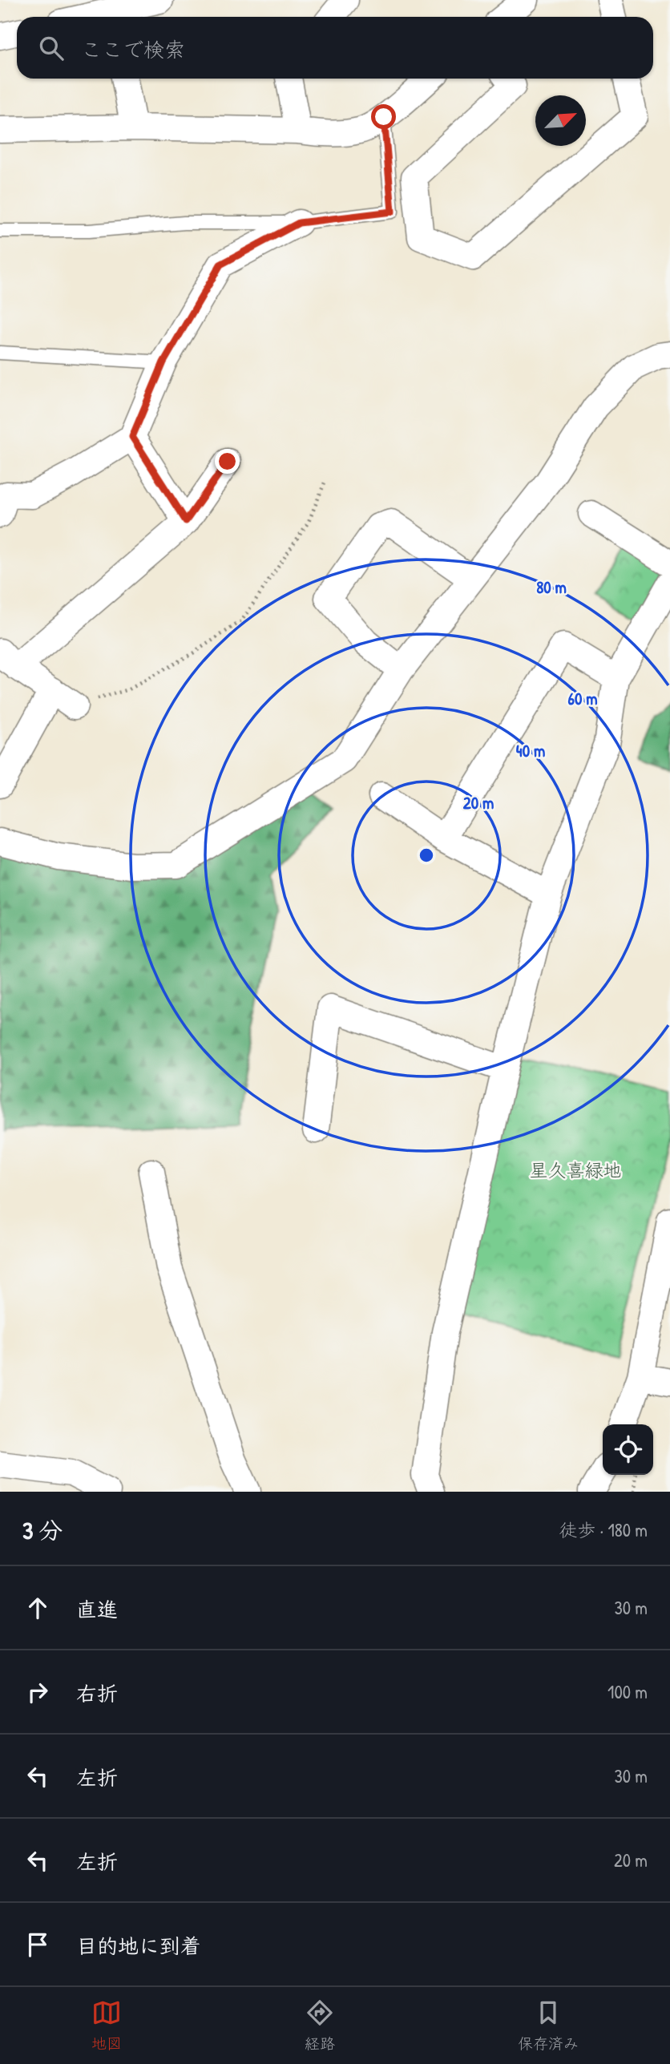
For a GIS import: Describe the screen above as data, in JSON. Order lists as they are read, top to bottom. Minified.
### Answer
{"parks":["星久喜緑地"],"north":"top right","page":{"search":"ここで検索","heading":["3 分","徒歩 · 180 m"],"list":[["直進","30 m"],["右折","100 m"],["左折","30 m"],["左折","20 m"],"目的地に到着"],"nav":["地図","経路","保存済み"]},"rings":["80 m","60 m","40 m","20 m"]}
